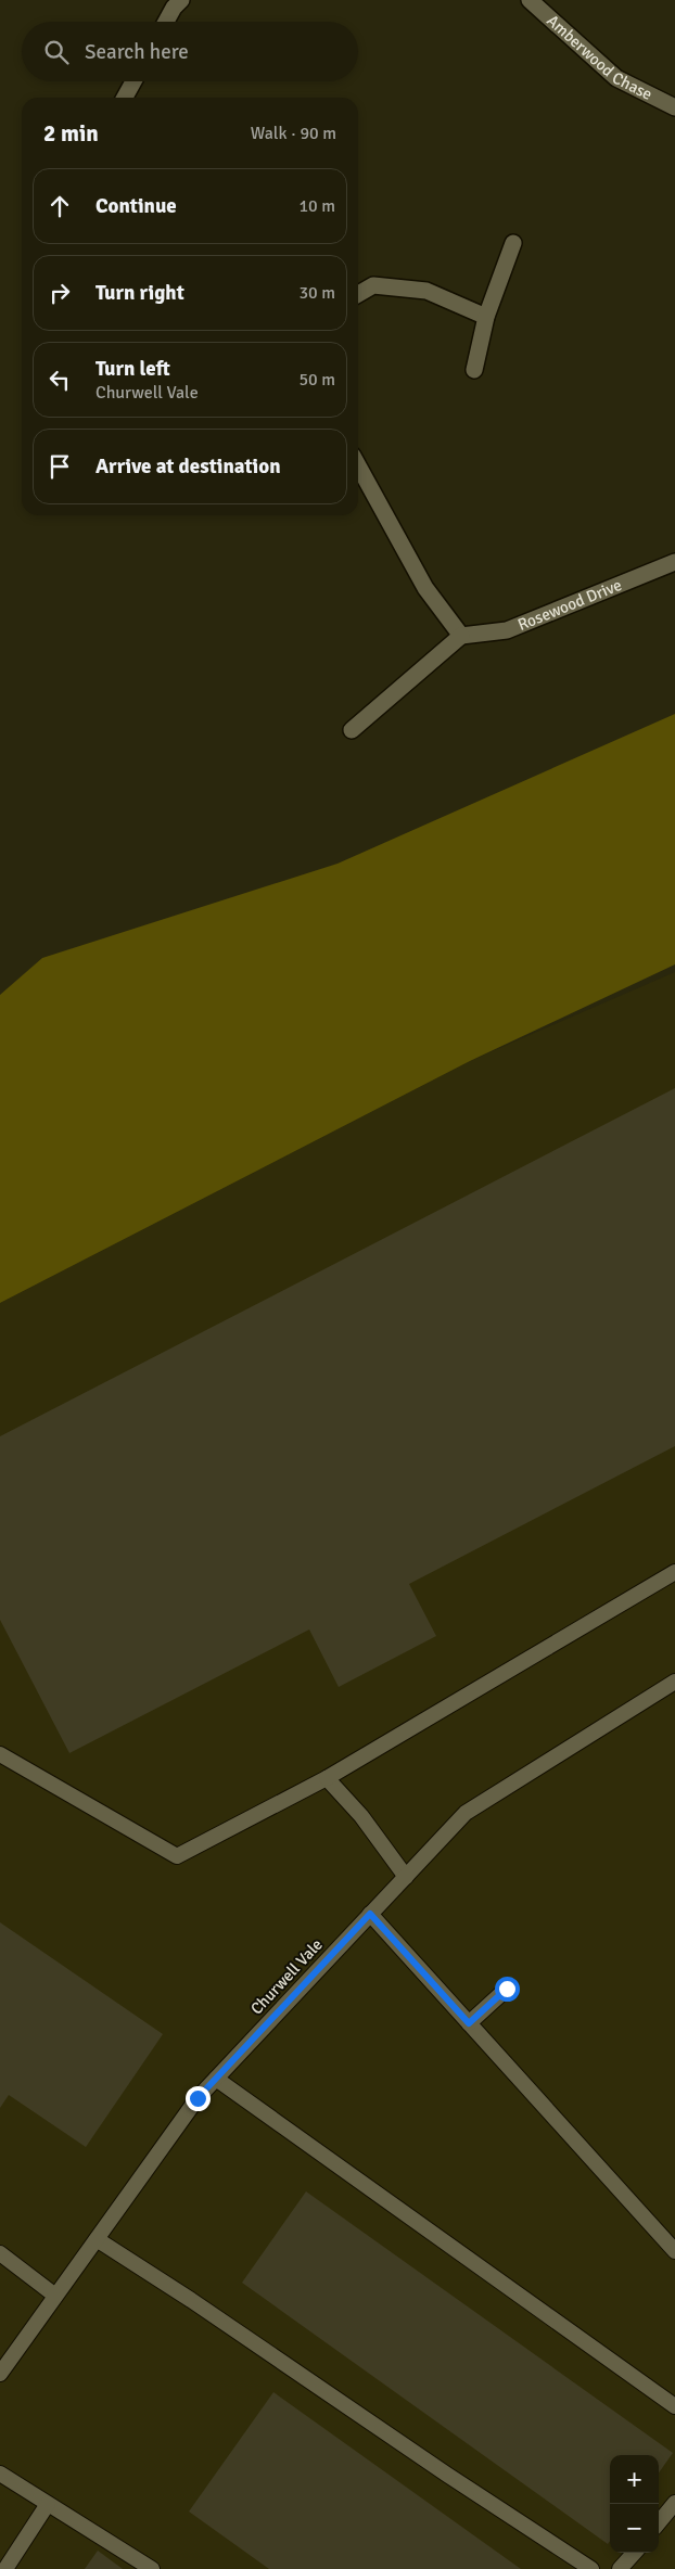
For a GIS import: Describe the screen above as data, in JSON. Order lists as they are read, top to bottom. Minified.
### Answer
{"streets":{"street":["Amberwood Chase","Rosewood Drive"],"lane":["Churwell Vale"]},"page":{"search":"Search here","heading":["2 min","Walk · 90 m"],"list":[["Continue","10 m"],["Turn right","30 m"],["Turn left","Churwell Vale","50 m"],"Arrive at destination"],"map_buttons":["+","−"]}}
